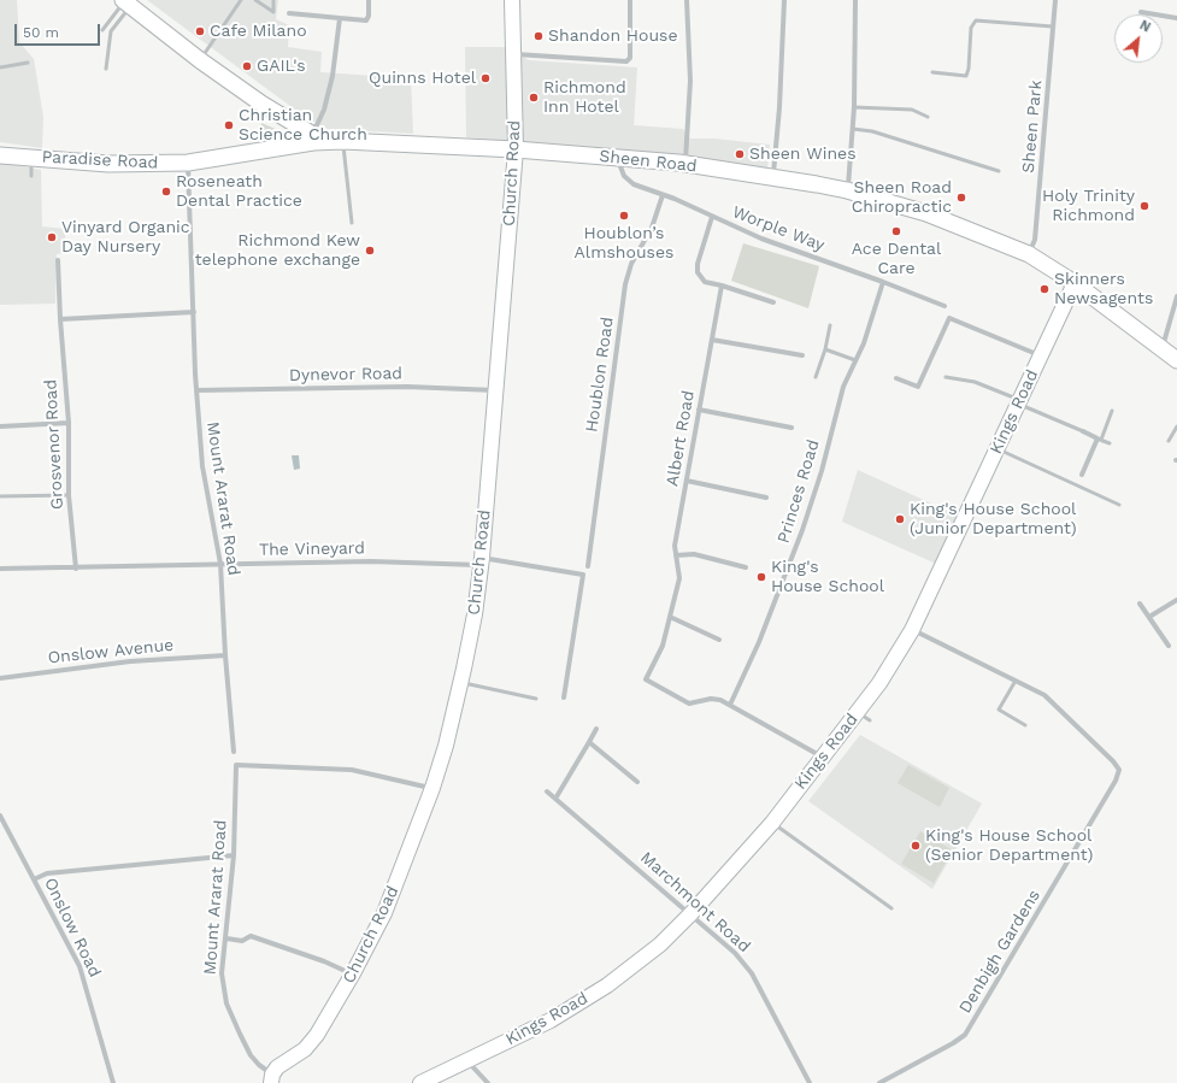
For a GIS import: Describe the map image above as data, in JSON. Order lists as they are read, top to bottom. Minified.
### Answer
{"streets":{"main road":["Paradise Road","Sheen Road"],"street":["Sheen Park","Church Road","Worple Way","Dynevor Road","Houblon Road","Kings Road","Albert Road","Grosvenor Road","Princes Road","Mount Ararat Road","The Vineyard","Onslow Avenue","Marchmont Road","Onslow Road","Denbigh Gardens"]},"crossings":[["Sheen Park","Sheen Road"],["Paradise Road","Sheen Road"],["Paradise Road","Mount Ararat Road"],["Sheen Road","Church Road"],["Sheen Road","Worple Way"],["Sheen Road","Kings Road"],["Church Road","Dynevor Road"],["Church Road","Mount Ararat Road"],["Church Road","The Vineyard"],["Worple Way","Houblon Road"],["Worple Way","Princes Road"],["Dynevor Road","Mount Ararat Road"],["Kings Road","Marchmont Road"],["Albert Road","Princes Road"],["Grosvenor Road","The Vineyard"],["Mount Ararat Road","The Vineyard"],["Mount Ararat Road","Onslow Avenue"]],"places":["Cafe Milano","Shandon House","GAIL's","Quinns Hotel","Richmond Inn Hotel","Christian Science Church","Sheen Wines","Roseneath Dental Practice","Sheen Road Chiropractic","Holy Trinity Richmond","Houblon’s Almshouses","Ace Dental Care","Vinyard Organic Day Nursery","Richmond Kew telephone exchange","Skinners Newsagents","King's House School (Junior Department)","King's House School","King's House School (Senior Department)"],"scale_bar":"50 m","north":"top right"}
